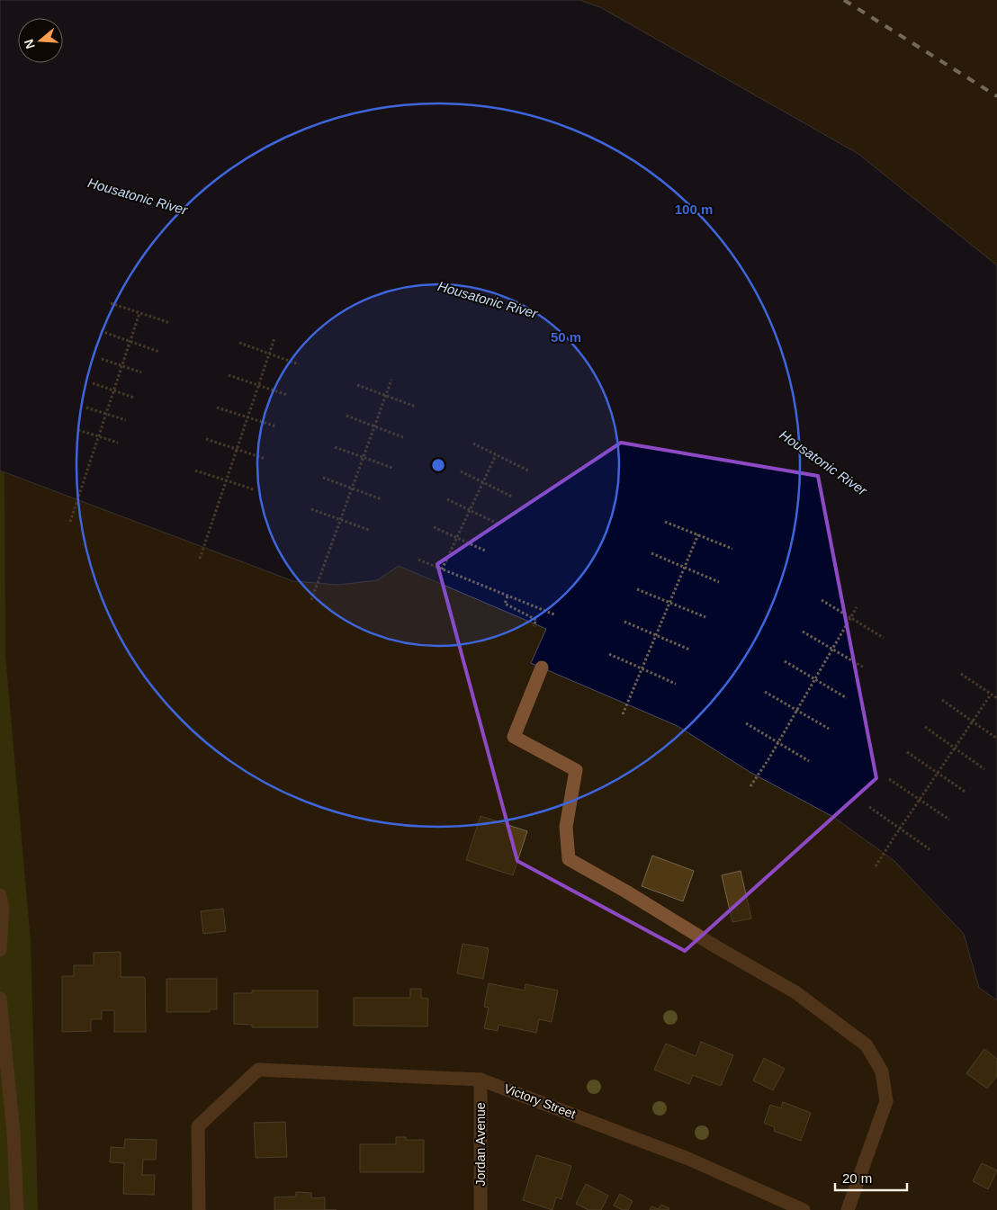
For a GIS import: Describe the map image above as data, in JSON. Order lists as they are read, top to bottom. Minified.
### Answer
{"streets":{"street":["Victory Street","Jordan Avenue"]},"crossings":[["Victory Street","Jordan Avenue"]],"water":["Housatonic River"],"scale_bar":"20 m","north":"left","rings":["100 m","50 m"]}
